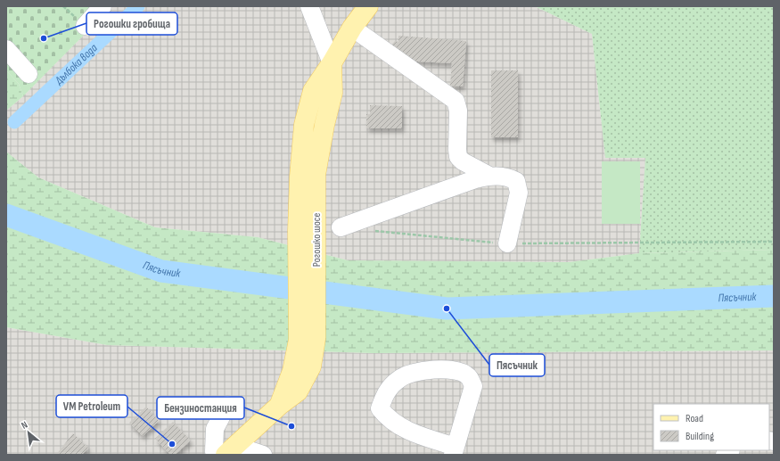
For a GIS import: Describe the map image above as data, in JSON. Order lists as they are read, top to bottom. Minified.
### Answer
{"streets":{"main road":["Рогошко шосе"]},"water":["Дълбока вода","Пясъчник"],"places":["Рогошки гробища","Пясъчник","Бензиностанция","VM Petroleum"],"legend":["Road","Building"],"north":"top left"}
